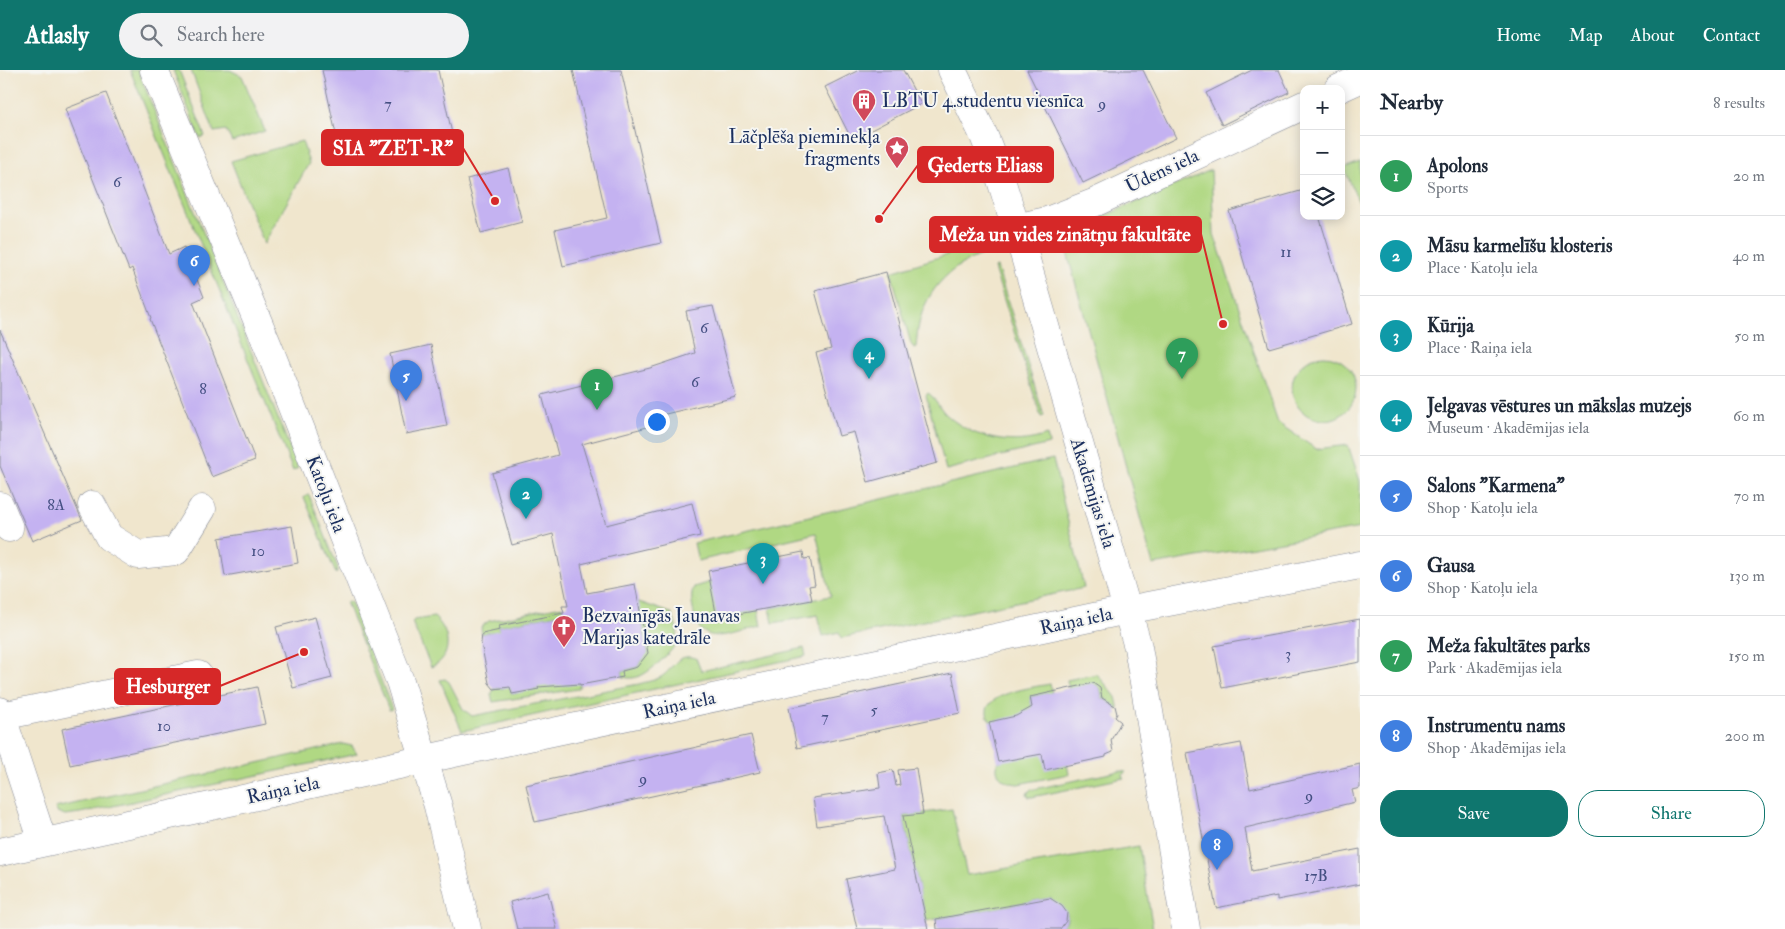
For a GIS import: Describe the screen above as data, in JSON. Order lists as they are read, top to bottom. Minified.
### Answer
{"streets":{"main road":["Ūdens iela","Akadēmijas iela","Katoļu iela","Raiņa iela"]},"crossings":[["Ūdens iela","Akadēmijas iela"],["Akadēmijas iela","Raiņa iela"],["Katoļu iela","Raiņa iela"]],"places":{"building":["LBTU 4.studentu viesnīca"],"place":["Lāčplēša pieminekļa fragments"],"other":["SIA \"ZET-R\"","Ģederts Eliass","Meža un vides zinātņu fakultāte","Hesburger"],"church":["Bezvainīgās Jaunavas Marijas katedrāle"]},"house_numbers":["7","9","6","11","6","6","8","8A","10","3","5","7","10","9","9","17B"],"page":{"header":"Atlasly","search":"Search here","nav":["Home","Map","About","Contact"],"heading":["Nearby","8 results"],"map_buttons":["+","−"],"list":[{"mark":"1","name":"Apolons","note":"Sports","value":"20 m"},{"mark":"2","name":"Māsu karmelīšu klosteris","note":"Place · Katoļu iela","value":"40 m"},{"mark":"3","name":"Kūrija","note":"Place · Raiņa iela","value":"50 m"},{"mark":"4","name":"Jelgavas vēstures un mākslas muzejs","note":"Museum · Akadēmijas iela","value":"60 m"},{"mark":"5","name":"Salons \"Karmena\"","note":"Shop · Katoļu iela","value":"70 m"},{"mark":"6","name":"Gausa","note":"Shop · Katoļu iela","value":"130 m"},{"mark":"7","name":"Meža fakultātes parks","note":"Park · Akadēmijas iela","value":"150 m"},{"mark":"8","name":"Instrumentu nams","note":"Shop · Akadēmijas iela","value":"200 m"}],"pins":["6","4","7","5","1","2","3","8"],"buttons":["Save","Share"]}}
